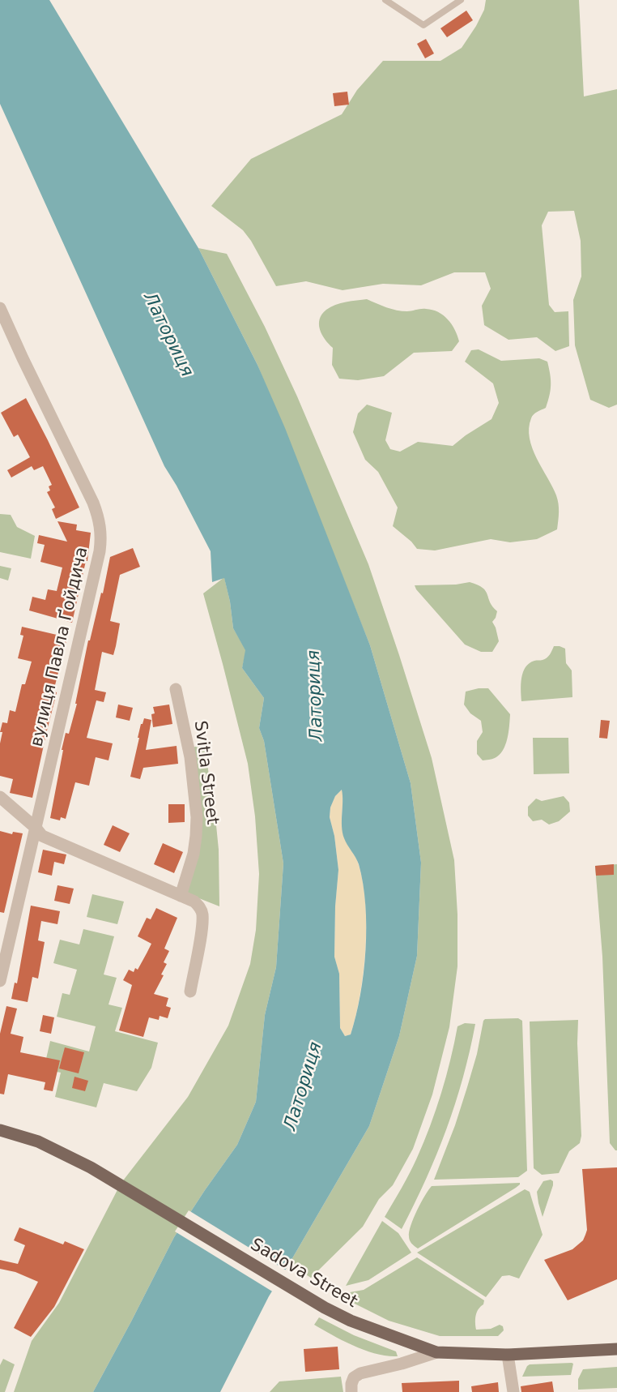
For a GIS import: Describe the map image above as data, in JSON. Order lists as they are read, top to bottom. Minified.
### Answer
{"streets":{"main road":["Sadova Street"],"street":["вулиця Павла Ґойдича","Svitla Street"]},"water":["Латориця"]}
